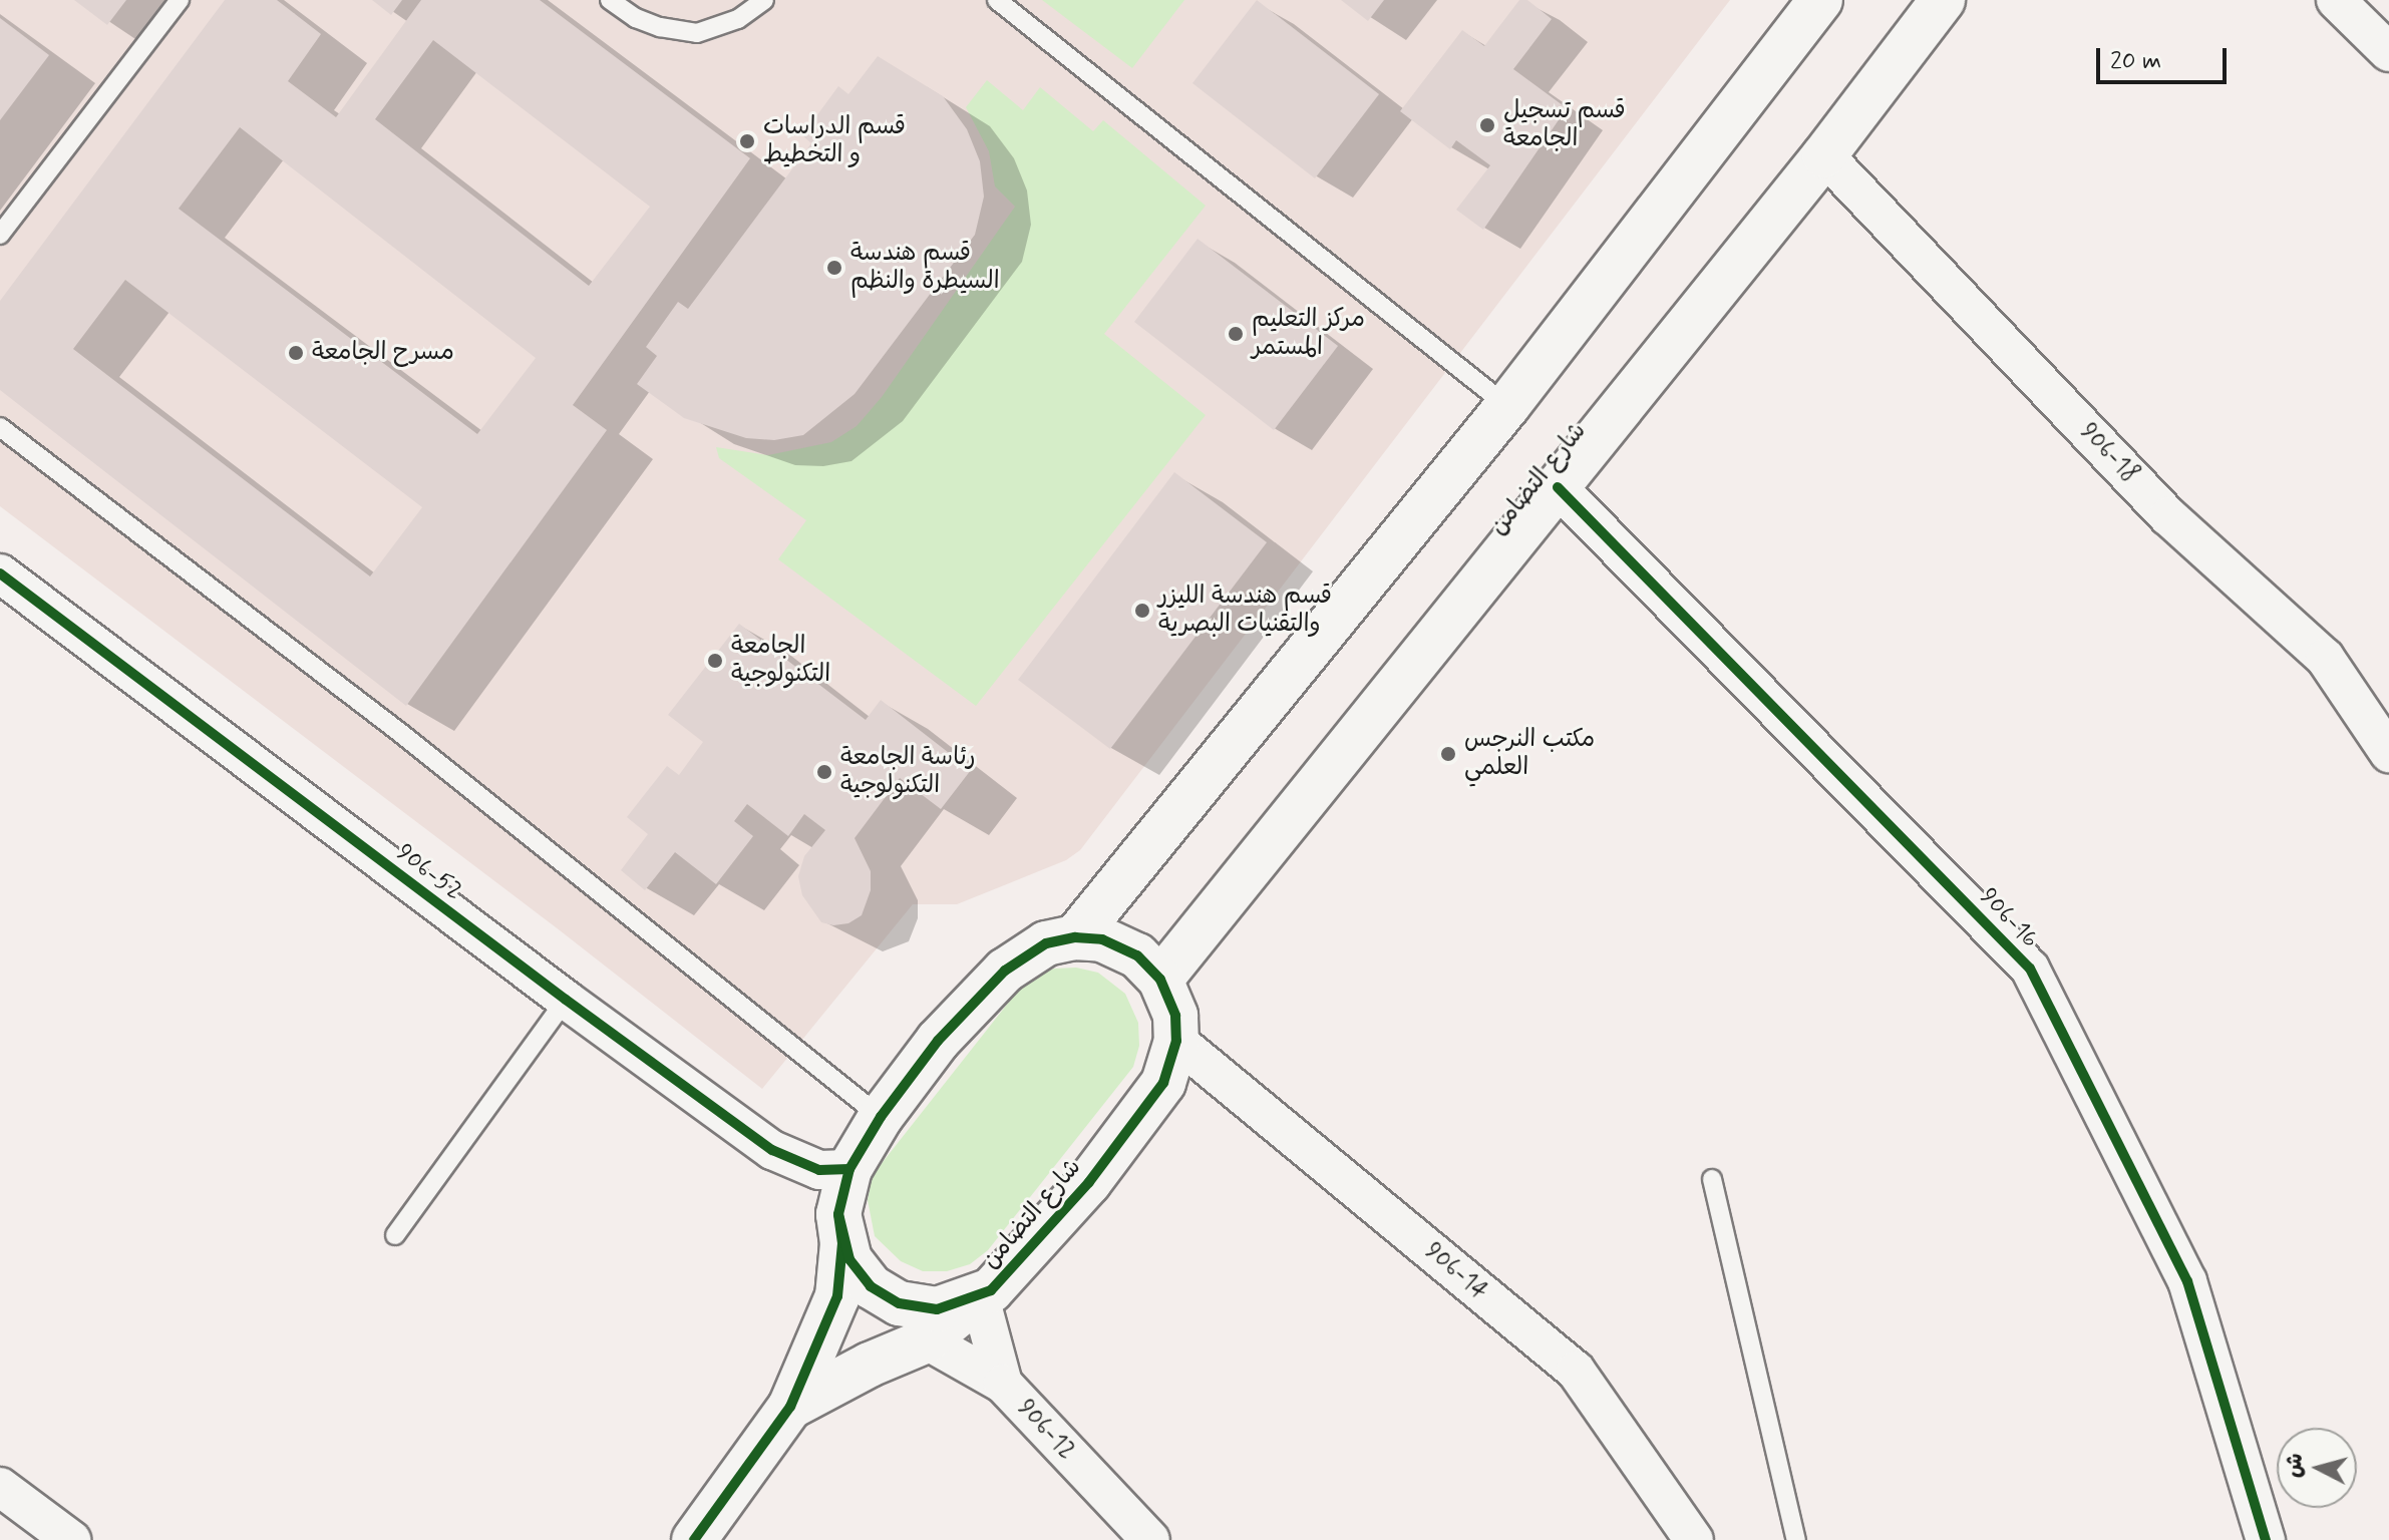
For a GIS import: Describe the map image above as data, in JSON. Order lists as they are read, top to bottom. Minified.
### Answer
{"streets":{"street":["906-18","شارع التضامن","906-52","906-16","906-14","906-12"]},"crossings":[["906-18","شارع التضامن"],["شارع التضامن","906-52"],["شارع التضامن","906-16"],["شارع التضامن","906-14"],["شارع التضامن","906-12"]],"places":["قسم تسجيل الجامعة","قسم الدراسات و التخطيط","قسم هندسة السيطرة والنظم","مركز التعليم المستمر","مسرح الجامعة","قسم هندسة الليزر والتقنيات البصرية","الجامعة التكنولوجية","مكتب النرجس العلمي","رئاسة الجامعة التكنولوجية"],"scale_bar":"20 m","north":"left"}
